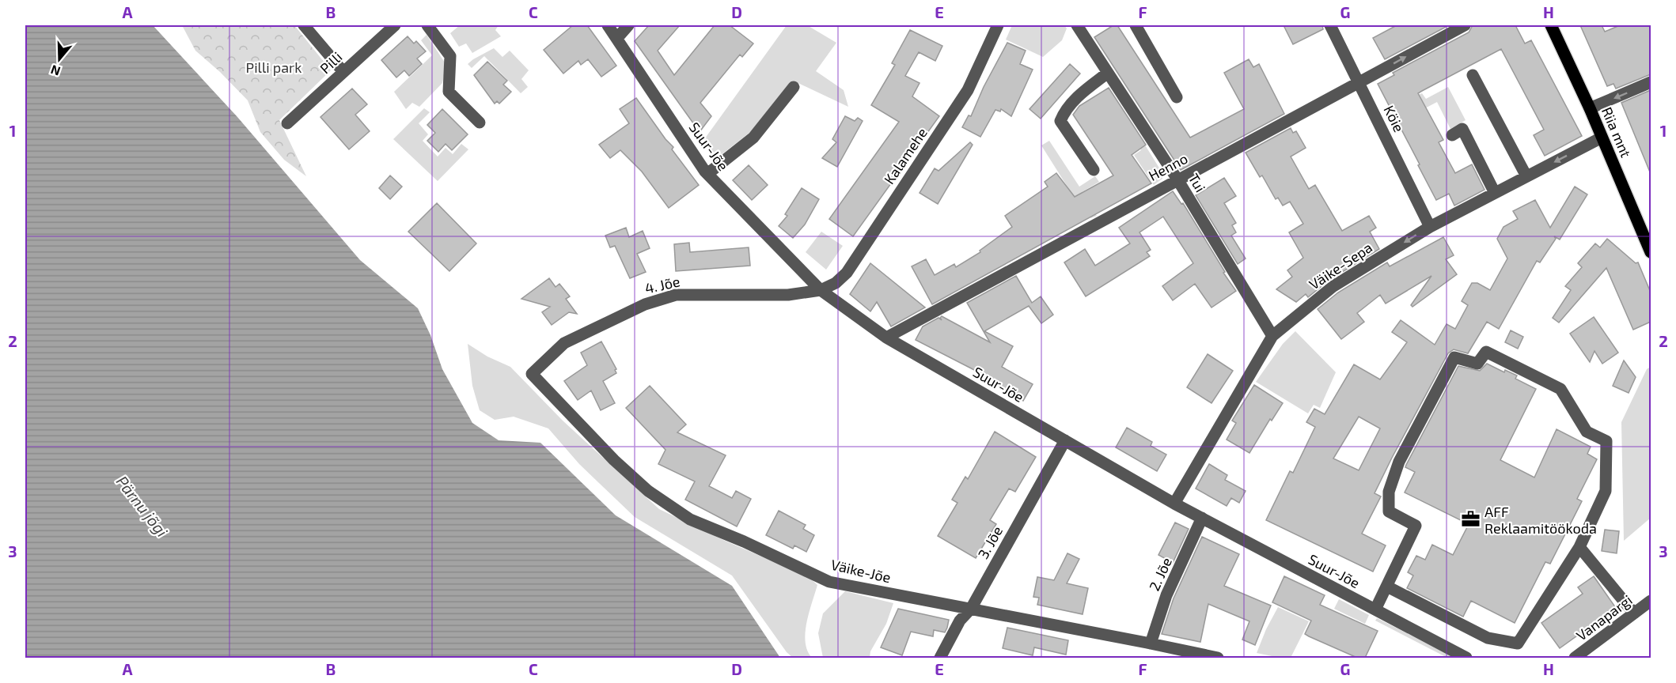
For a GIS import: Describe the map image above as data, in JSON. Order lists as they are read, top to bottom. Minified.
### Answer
{"streets":{"main road":["Riia mnt"],"street":["Pilli","Köie","Suur-Jõe","Kalamehe","Henno","Tui","Väike-Sepa","4. Jõe","3. Jõe","Väike-Jõe","2. Jõe","Vanapargi"]},"crossings":[["Köie","Henno"],["Köie","Väike-Sepa"],["Riia mnt","Väike-Sepa"],["Suur-Jõe","Kalamehe"],["Suur-Jõe","Henno"],["Suur-Jõe","Väike-Sepa"],["Suur-Jõe","4. Jõe"],["Suur-Jõe","3. Jõe"],["Suur-Jõe","2. Jõe"],["Kalamehe","4. Jõe"],["Henno","Tui"],["Tui","Väike-Sepa"],["4. Jõe","Väike-Jõe"],["3. Jõe","Väike-Jõe"],["Väike-Jõe","2. Jõe"]],"one_way":["Väike-Sepa"],"water":["Pärnu jõgi"],"parks":["Pilli park"],"places":{"office":["AFF Reklaamitöökoda"]},"north":"bottom","grid":{"columns":["A","B","C","D","E","F","G","H"],"rows":["1","2","3"]}}
